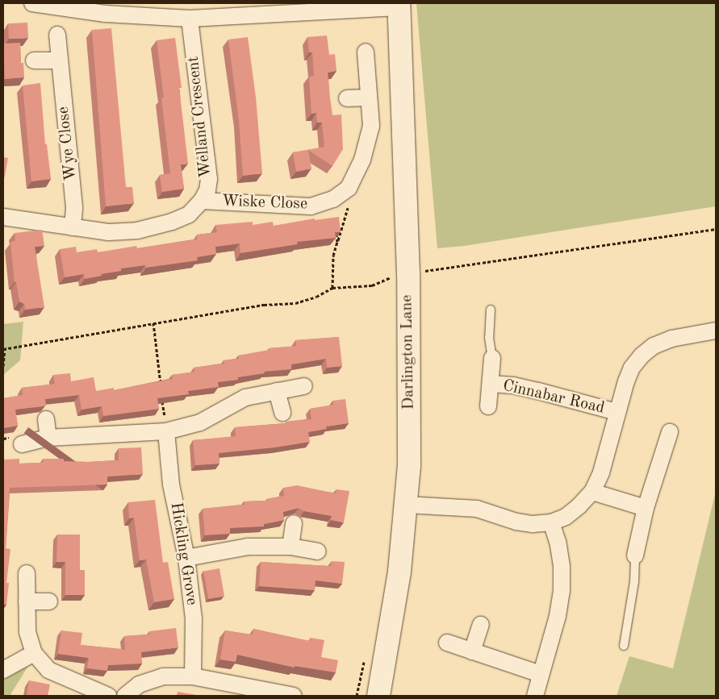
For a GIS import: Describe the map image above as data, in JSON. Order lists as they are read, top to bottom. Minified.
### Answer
{"streets":{"street":["Welland Crescent","Wye Close","Wiske Close","Darlington Lane","Cinnabar Road","Hickling Grove"]},"crossings":[["Welland Crescent","Wye Close"],["Welland Crescent","Wiske Close"]]}
